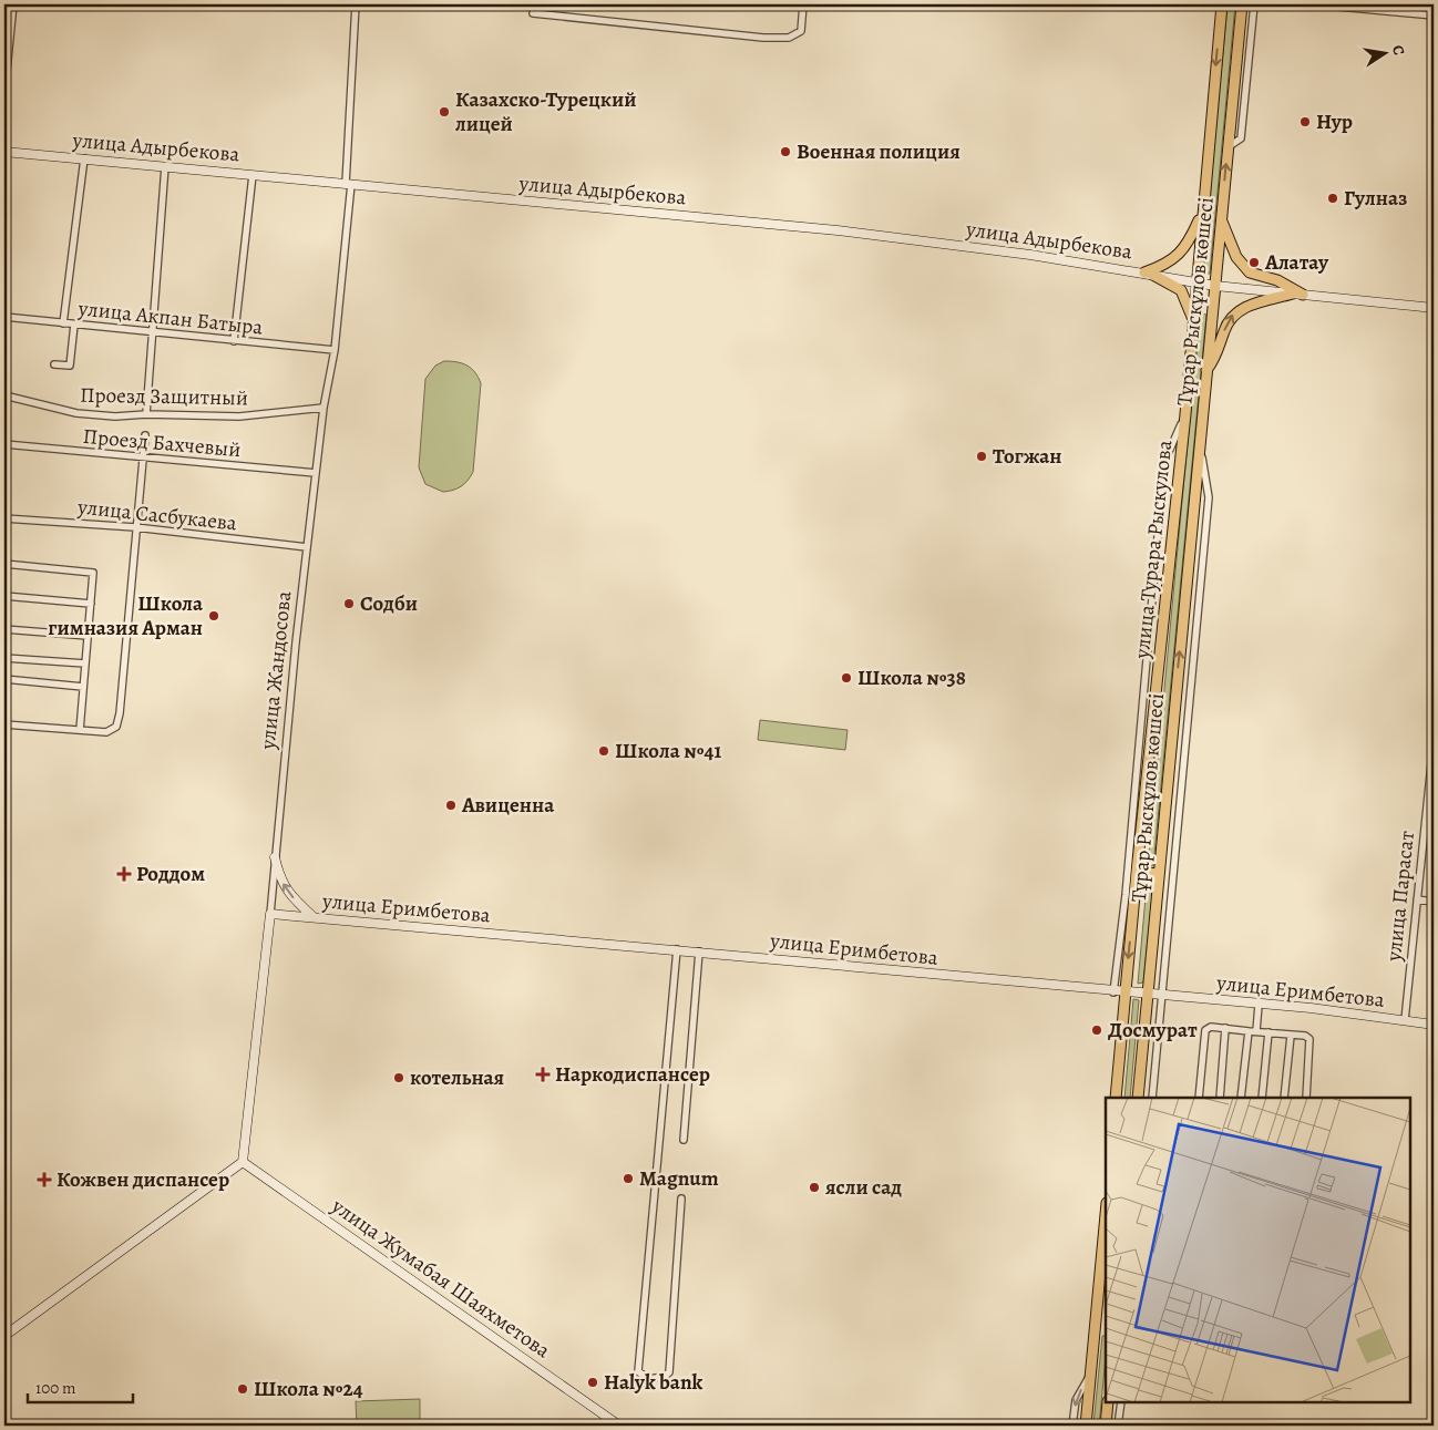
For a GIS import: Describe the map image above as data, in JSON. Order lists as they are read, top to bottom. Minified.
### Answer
{"streets":{"main road":["Тұрар Рыскұлов көшесі","улица Турара Рыскулова"],"street":["улица Адырбекова","улица Акпан Батыра","Проезд Защитный","Проезд Бахчевый","улица Сасбукаева","улица Жандосова","улица Парасат","улица Еримбетова","улица Жумабая Шаяхметова"]},"crossings":[["улица Адырбекова","Тұрар Рыскұлов көшесі"],["улица Адырбекова","улица Турара Рыскулова"],["улица Адырбекова","улица Жандосова"],["Тұрар Рыскұлов көшесі","улица Еримбетова"],["улица Акпан Батыра","Проезд Защитный"],["улица Акпан Батыра","улица Жандосова"],["Проезд Защитный","улица Жандосова"],["Проезд Бахчевый","улица Жандосова"],["улица Сасбукаева","улица Жандосова"],["улица Турара Рыскулова","улица Еримбетова"],["улица Жандосова","улица Еримбетова"],["улица Жандосова","улица Жумабая Шаяхметова"],["улица Парасат","улица Еримбетова"]],"one_way":["Тұрар Рыскұлов көшесі"],"places":{"other":["Казахско-Турецкий лицей","Нур","Военная полиция","Гулназ","Алатау","Тогжан","Содби","Школа гимназия Арман","Школа №38","Школа №41","Авиценна","Досмурат","котельная","Magnum","ясли сад","Halyk bank","Школа №24"],"health":["Роддом","Наркодиспансер","Кожвен диспансер"]},"scale_bar":"100 m","north":"right"}
